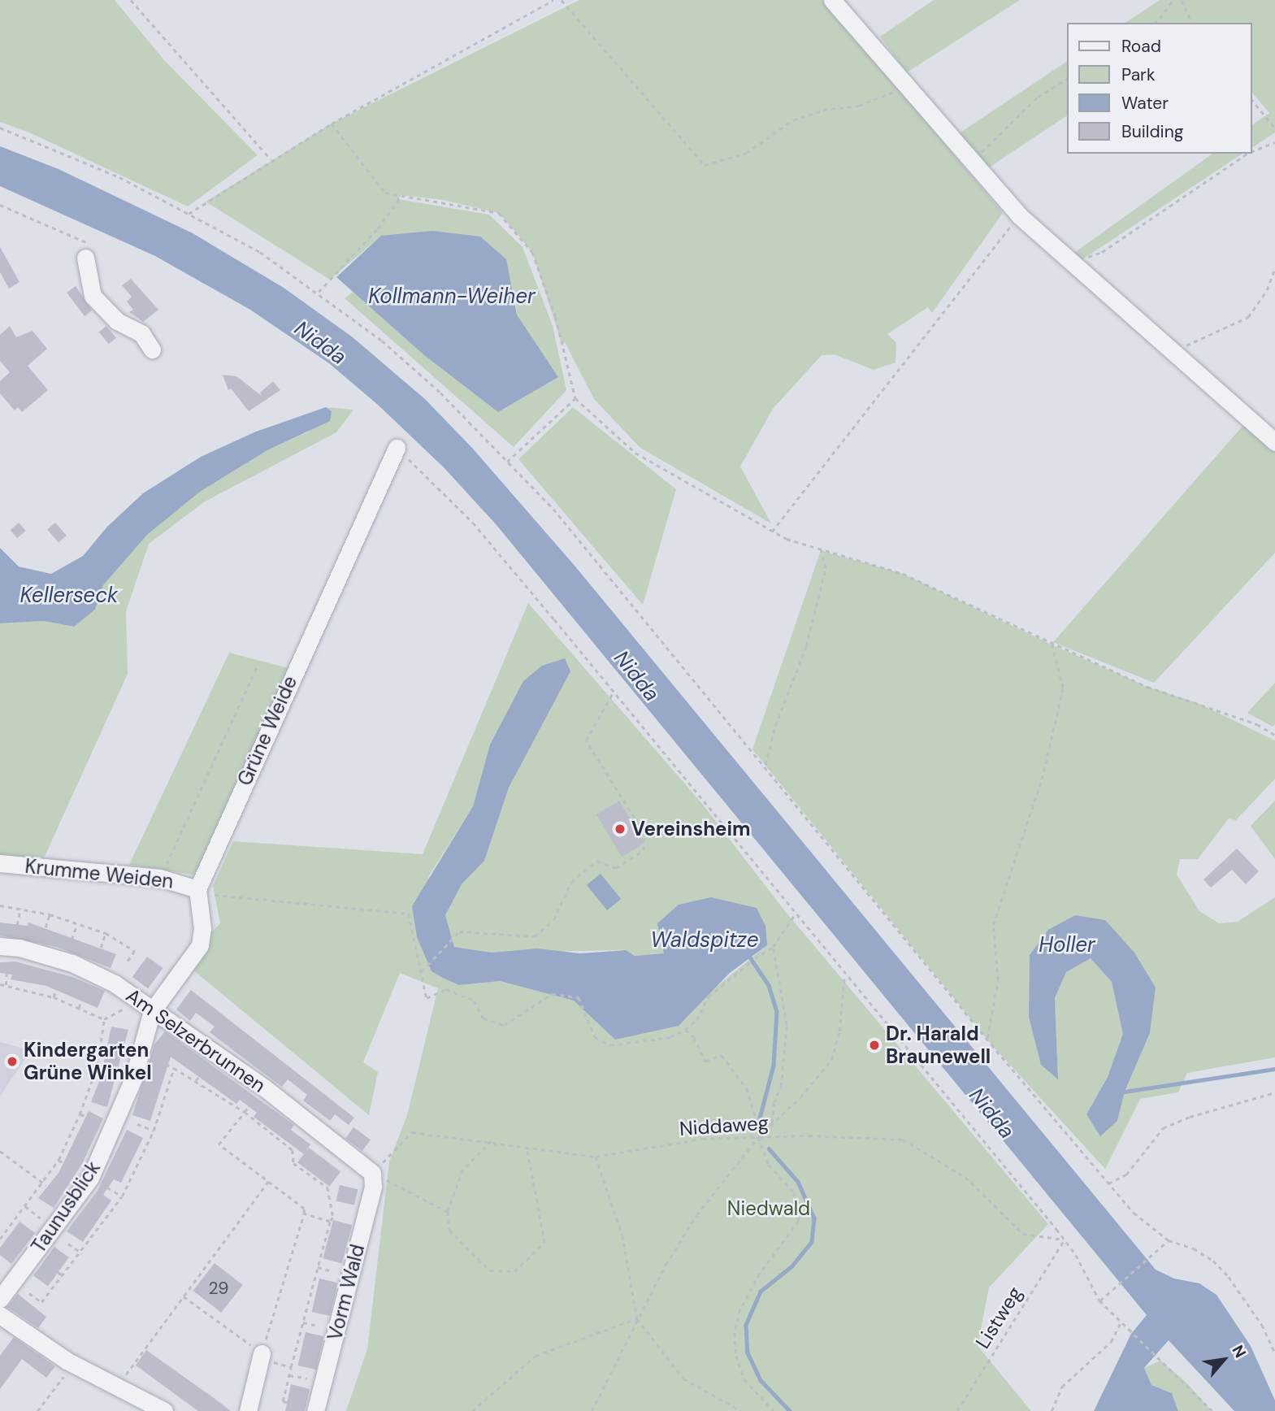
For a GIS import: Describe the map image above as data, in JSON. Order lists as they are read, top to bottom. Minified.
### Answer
{"streets":{"street":["Grüne Weide","Krumme Weiden","Am Selzerbrunnen","Taunusblick","Vorm Wald"],"path":["Niddaweg","Listweg"]},"crossings":[["Grüne Weide","Krumme Weiden"],["Am Selzerbrunnen","Niddaweg"],["Am Selzerbrunnen","Taunusblick"],["Am Selzerbrunnen","Vorm Wald"],["Niddaweg","Vorm Wald"],["Niddaweg","Listweg"]],"water":["Kollmann-Weiher","Nidda","Kellerseck","Waldspitze","Holler"],"parks":["Niedwald"],"places":["Vereinsheim","Dr. Harald Braunewell","Kindergarten Grüne Winkel"],"house_numbers":["29"],"legend":["Road","Park","Water","Building"],"north":"top right"}
